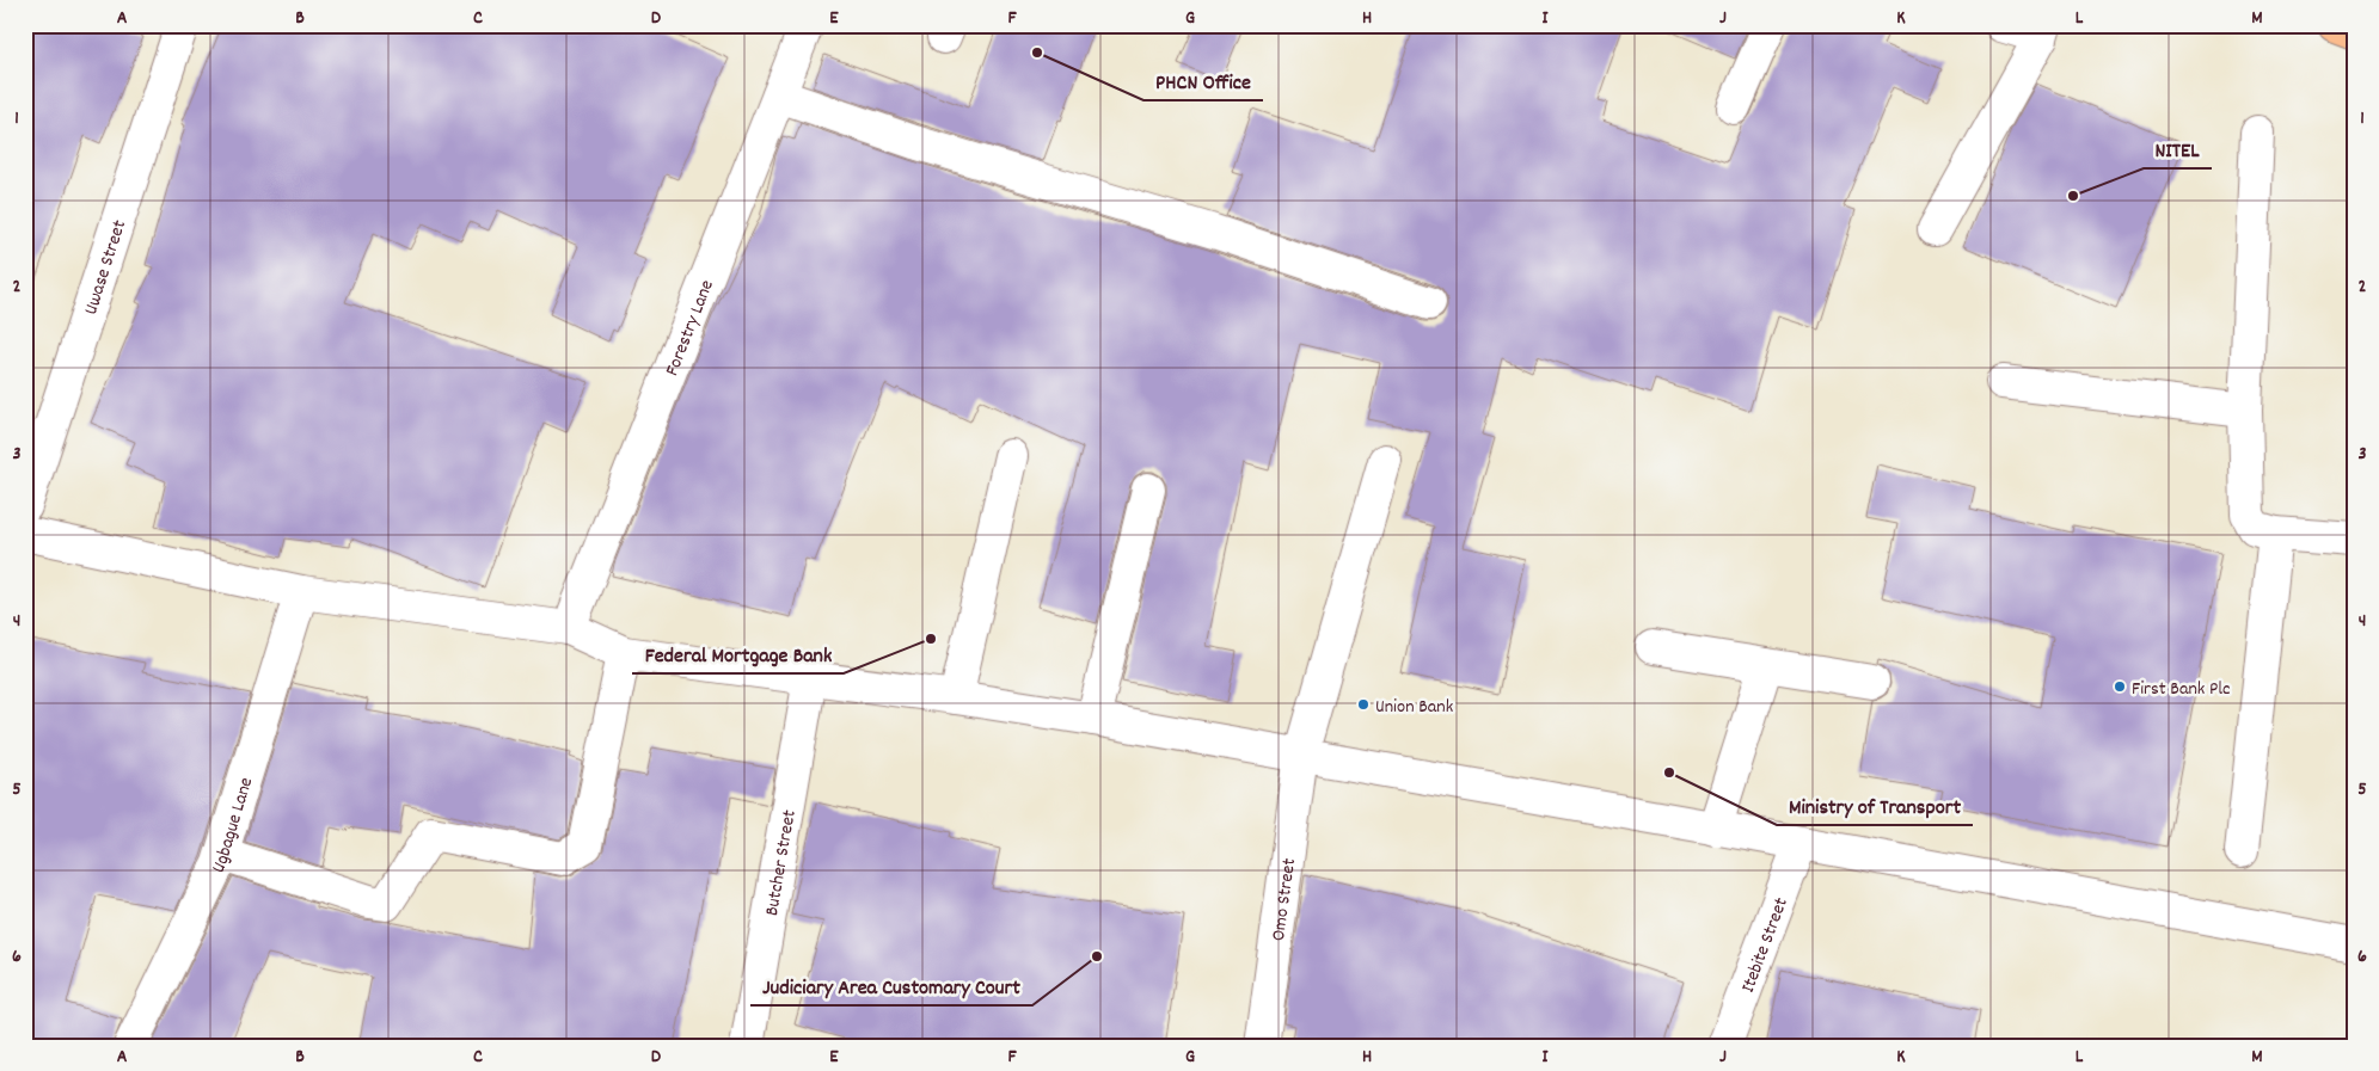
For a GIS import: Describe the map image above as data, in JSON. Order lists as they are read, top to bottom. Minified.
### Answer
{"streets":{"street":["Uwase Street","Forestry Lane","Ugbague Lane","Butcher Street","Omo Street","Itebite Street"]},"places":["PHCN Office","NITEL","Federal Mortgage Bank","First Bank Plc","Union Bank","Ministry of Transport","Judiciary Area Customary Court"],"grid":{"columns":["A","B","C","D","E","F","G","H","I","J","K","L","M"],"rows":["1","2","3","4","5","6"]}}
